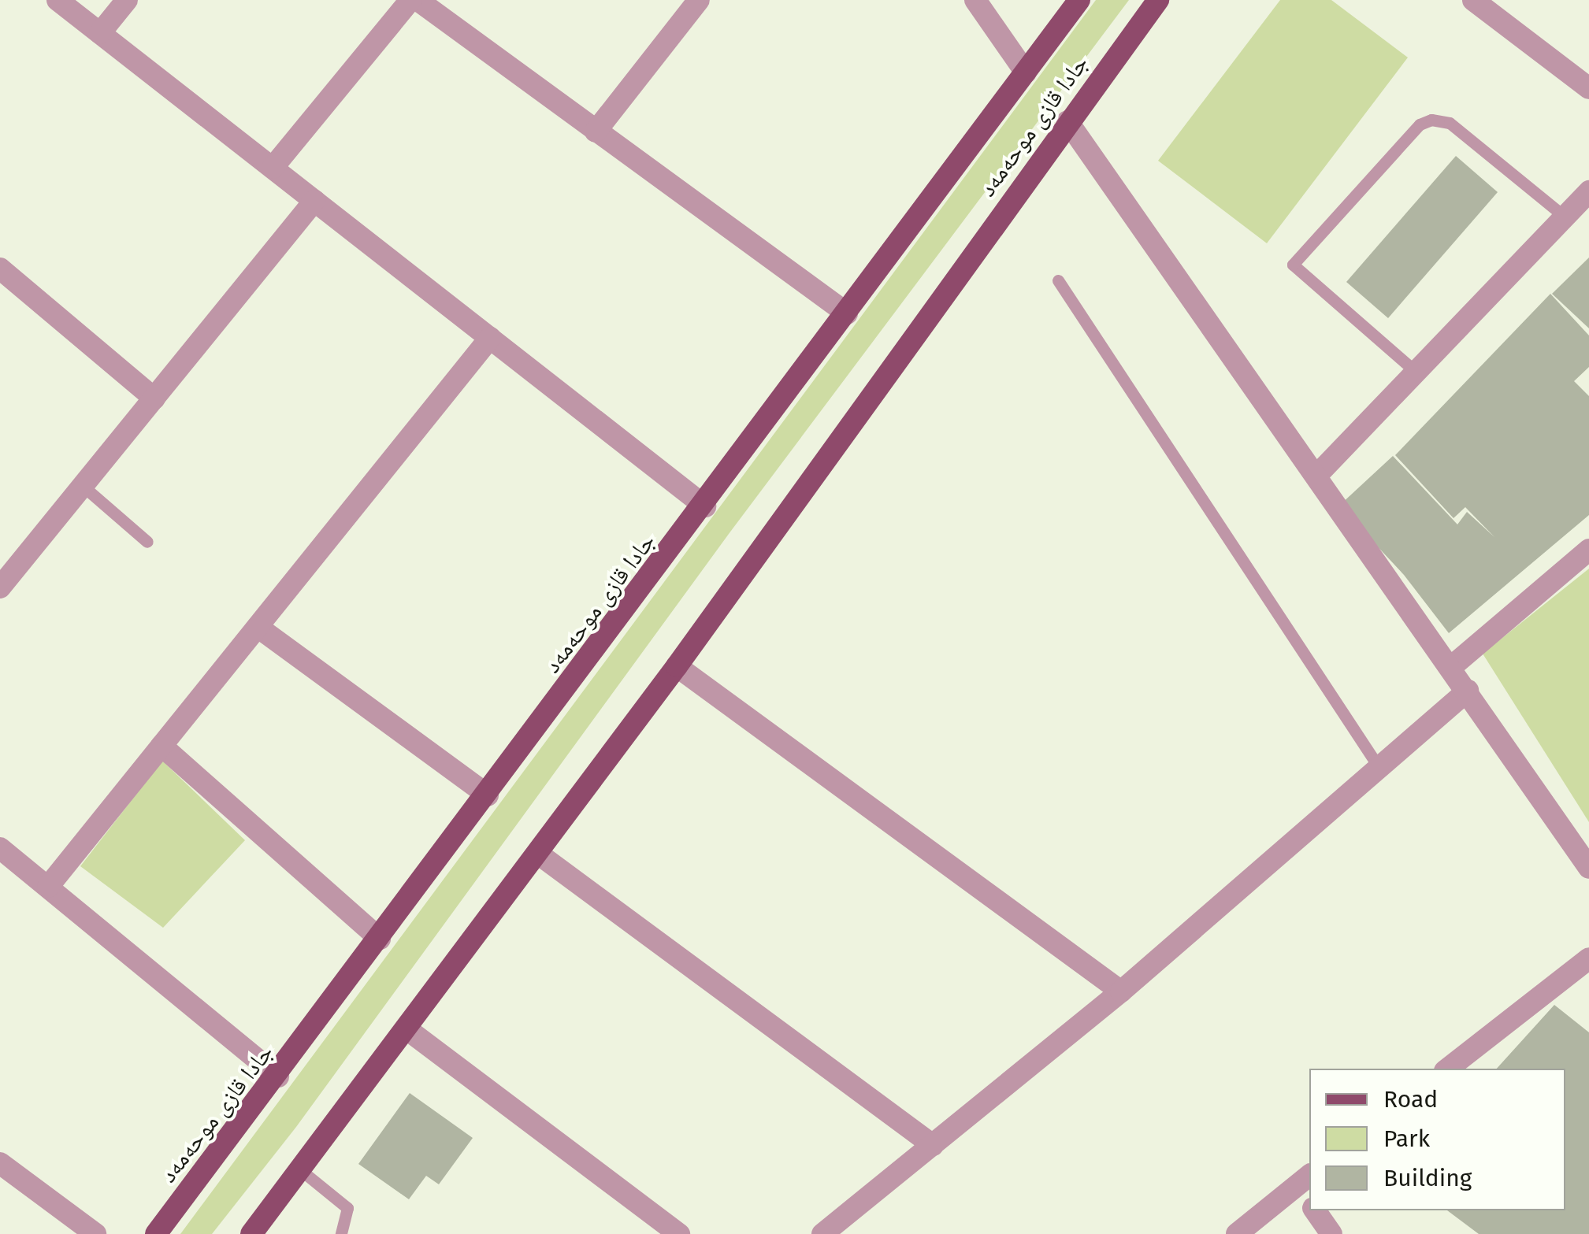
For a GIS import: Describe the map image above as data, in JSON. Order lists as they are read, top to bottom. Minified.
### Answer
{"streets":{"main road":["جادا قازی موحەمەد"]},"legend":["Road","Park","Building"]}
